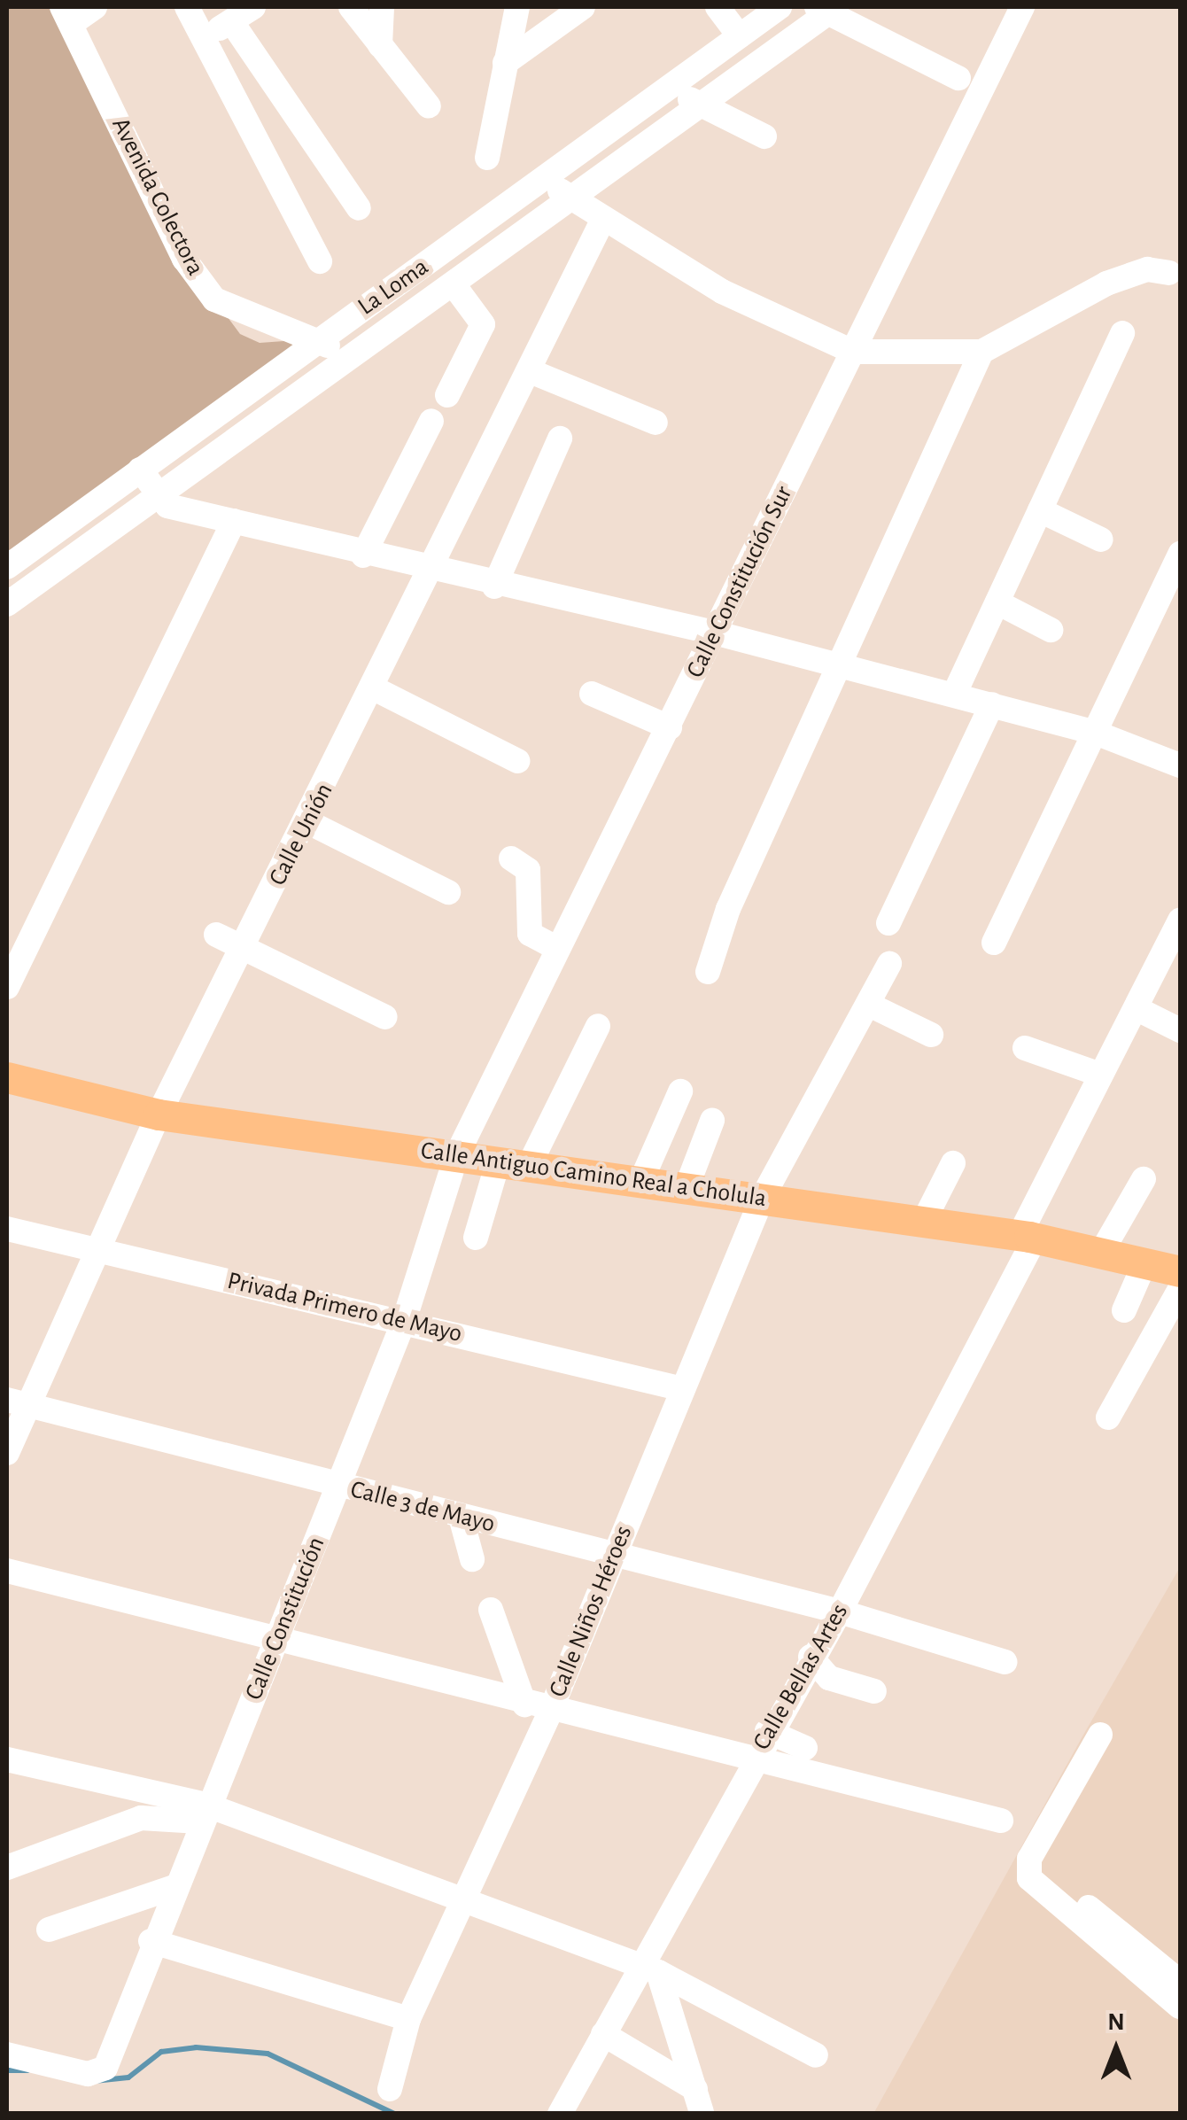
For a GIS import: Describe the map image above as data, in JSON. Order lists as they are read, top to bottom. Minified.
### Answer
{"streets":{"main road":["Calle Antiguo Camino Real a Cholula"],"street":["Avenida Colectora","La Loma","Calle Constitución Sur","Calle Unión","Privada Primero de Mayo","Calle 3 de Mayo","Calle Niños Héroes","Calle Constitución","Calle Bellas Artes"]},"crossings":[["Avenida Colectora","La Loma"],["Calle Constitución Sur","Calle Antiguo Camino Real a Cholula"],["Calle Constitución Sur","Calle Constitución"],["Calle Unión","Calle Antiguo Camino Real a Cholula"],["Calle Unión","Privada Primero de Mayo"],["Calle Unión","Calle 3 de Mayo"],["Calle Antiguo Camino Real a Cholula","Calle Niños Héroes"],["Calle Antiguo Camino Real a Cholula","Calle Constitución"],["Calle Antiguo Camino Real a Cholula","Calle Bellas Artes"],["Privada Primero de Mayo","Calle Niños Héroes"],["Privada Primero de Mayo","Calle Constitución"],["Calle 3 de Mayo","Calle Niños Héroes"],["Calle 3 de Mayo","Calle Constitución"],["Calle 3 de Mayo","Calle Bellas Artes"]],"north":"top"}
